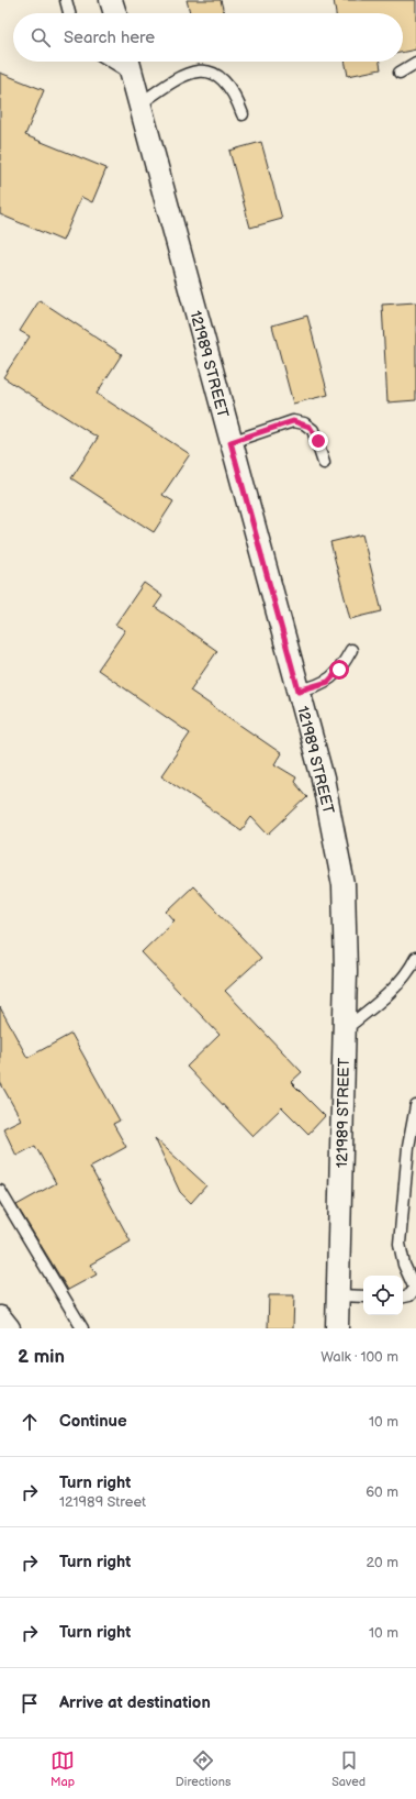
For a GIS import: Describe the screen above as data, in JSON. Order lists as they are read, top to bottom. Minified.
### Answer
{"streets":{"street":["121989 STREET"]},"page":{"search":"Search here","heading":["2 min","Walk · 100 m"],"list":[["Continue","10 m"],["Turn right","121989 Street","60 m"],["Turn right","20 m"],["Turn right","10 m"],"Arrive at destination"],"nav":["Map","Directions","Saved"]}}
